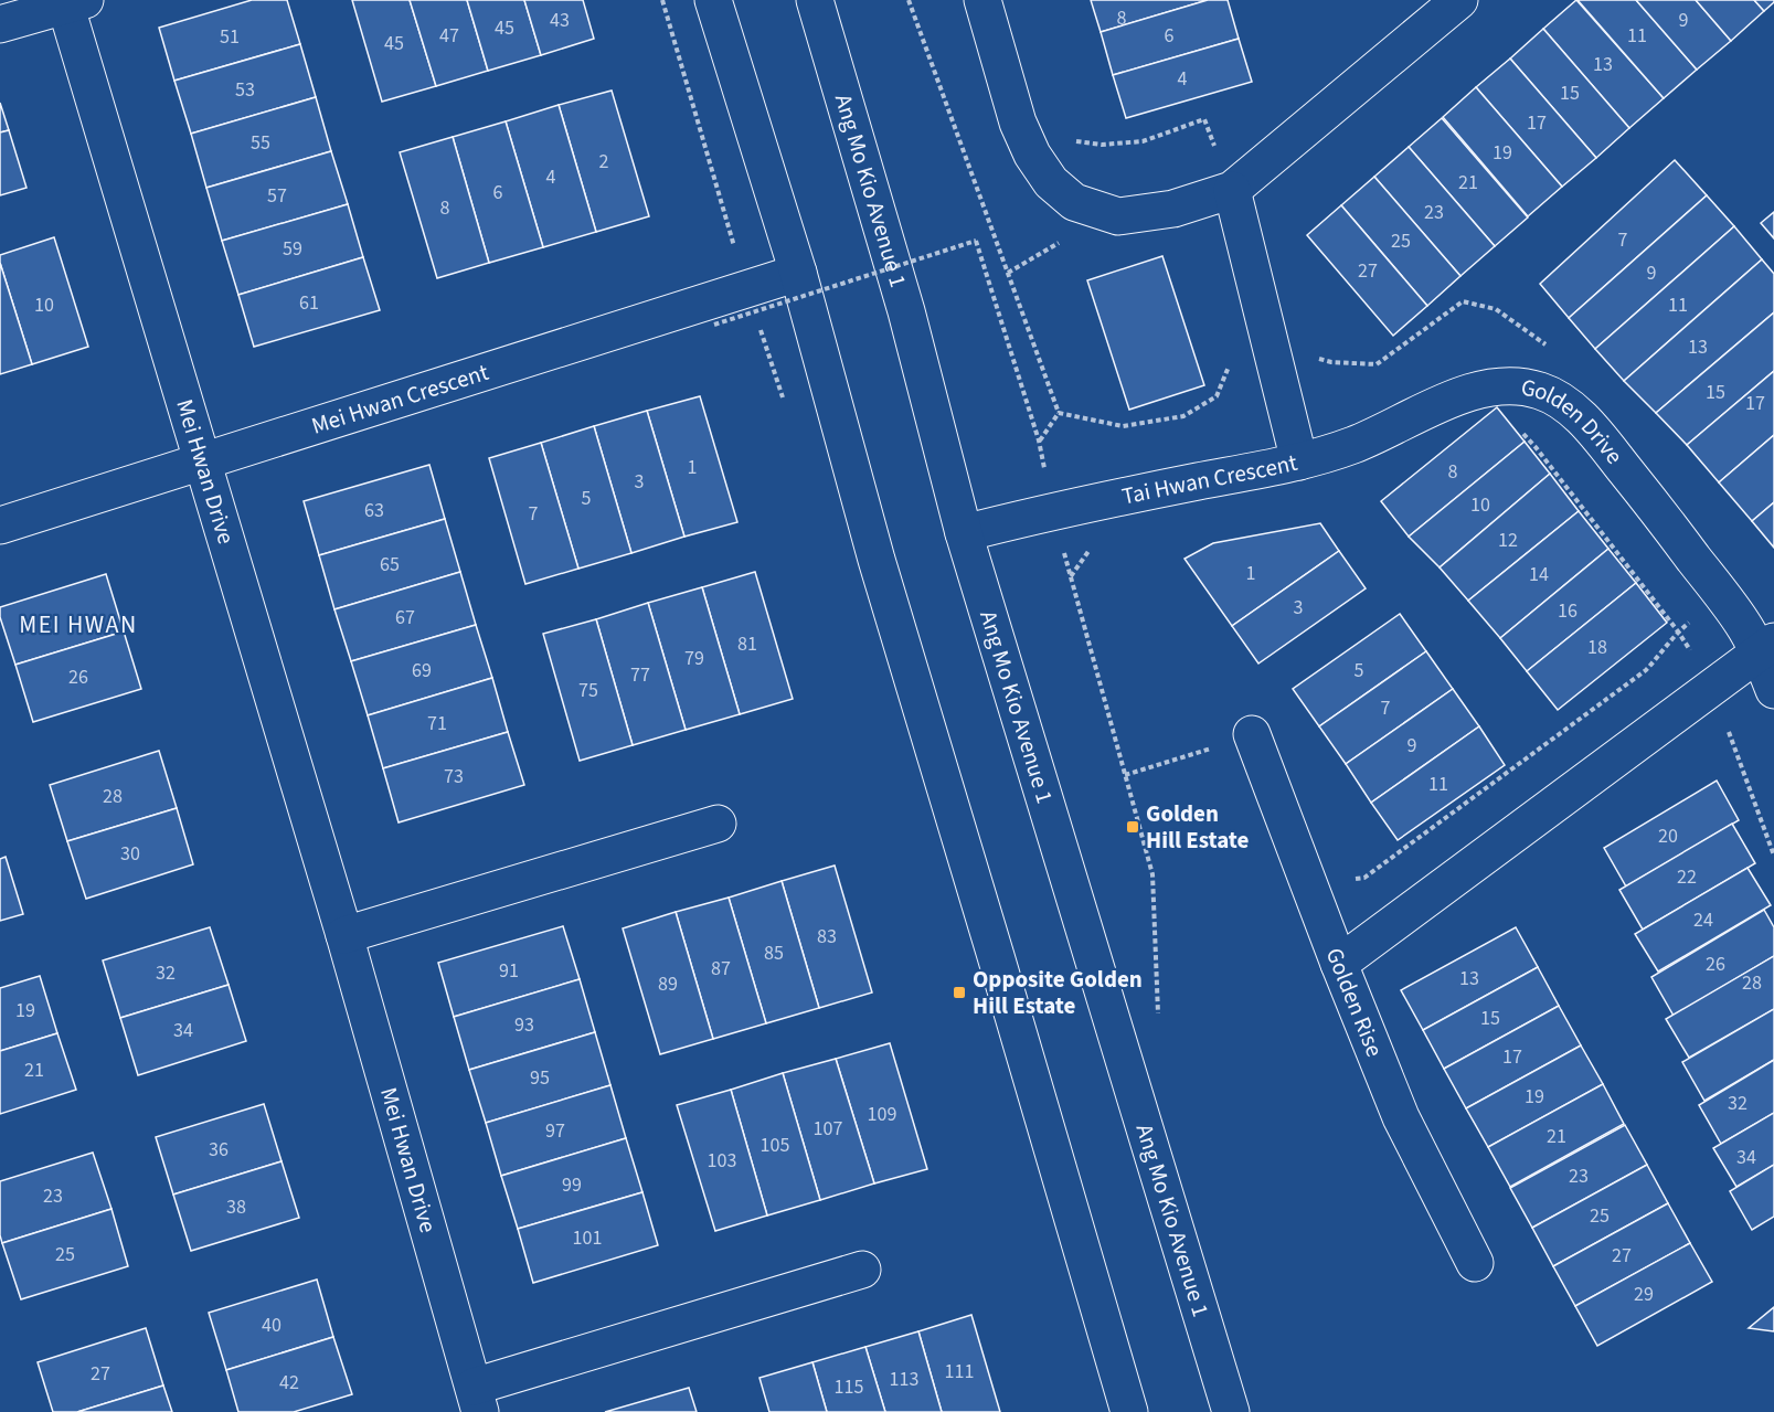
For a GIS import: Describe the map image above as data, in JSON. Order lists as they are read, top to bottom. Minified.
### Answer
{"streets":{"street":["Ang Mo Kio Avenue 1","Mei Hwan Crescent","Golden Drive","Mei Hwan Drive","Tai Hwan Crescent","Golden Rise"]},"crossings":[["Ang Mo Kio Avenue 1","Tai Hwan Crescent"],["Mei Hwan Crescent","Mei Hwan Drive"],["Golden Drive","Tai Hwan Crescent"]],"districts":["MEI HWAN"],"places":{"transit":["Golden Hill Estate","Opposite Golden Hill Estate"]},"house_numbers":["8","43","9","45","47","6","11","51","45","13","4","53","15","17","55","19","2","4","21","6","57","8","23","7","25","59","27","9","61","10","11","13","15","17","1","8","3","5","10","63","7","12","65","1","14","3","16","67","81","18","79","69","5","77","26","75","7","71","9","73","11","28","20","30","22","24","83","85","26","87","91","32","13","28","89","19","15","93","34","17","21","95","19","32","109","107","97","21","105","36","34","103","23","99","23","38","25","101","25","27","29","40","111","27","113","42","115"]}
